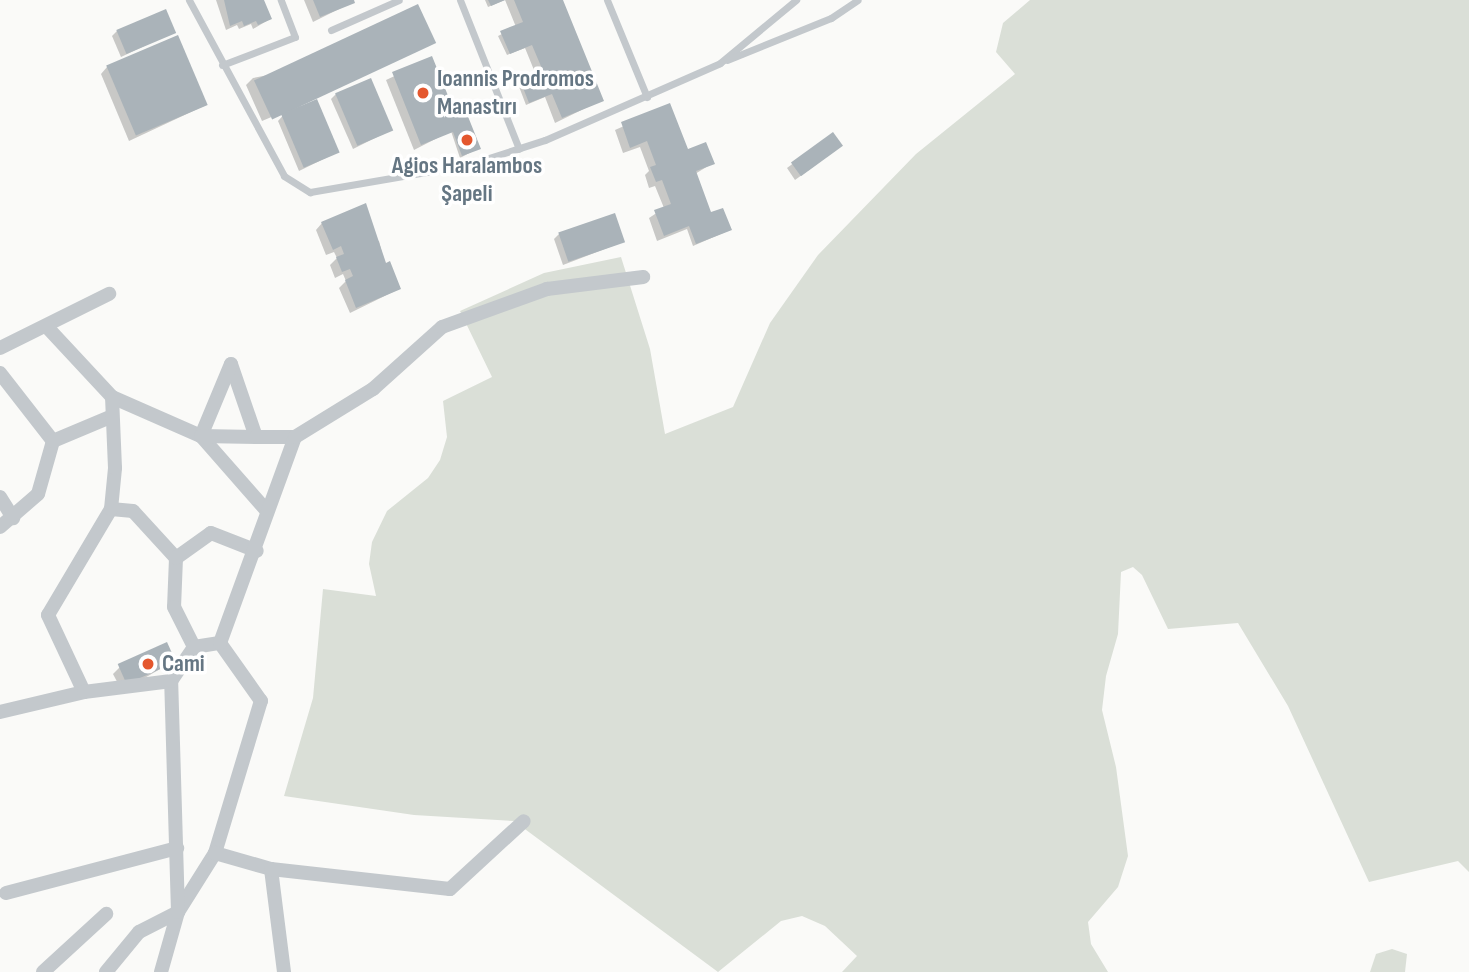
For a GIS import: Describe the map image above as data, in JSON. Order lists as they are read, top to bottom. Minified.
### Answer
{"places":["Ioannis Prodromos Manastırı","Agios Haralambos Şapeli","Cami"]}
